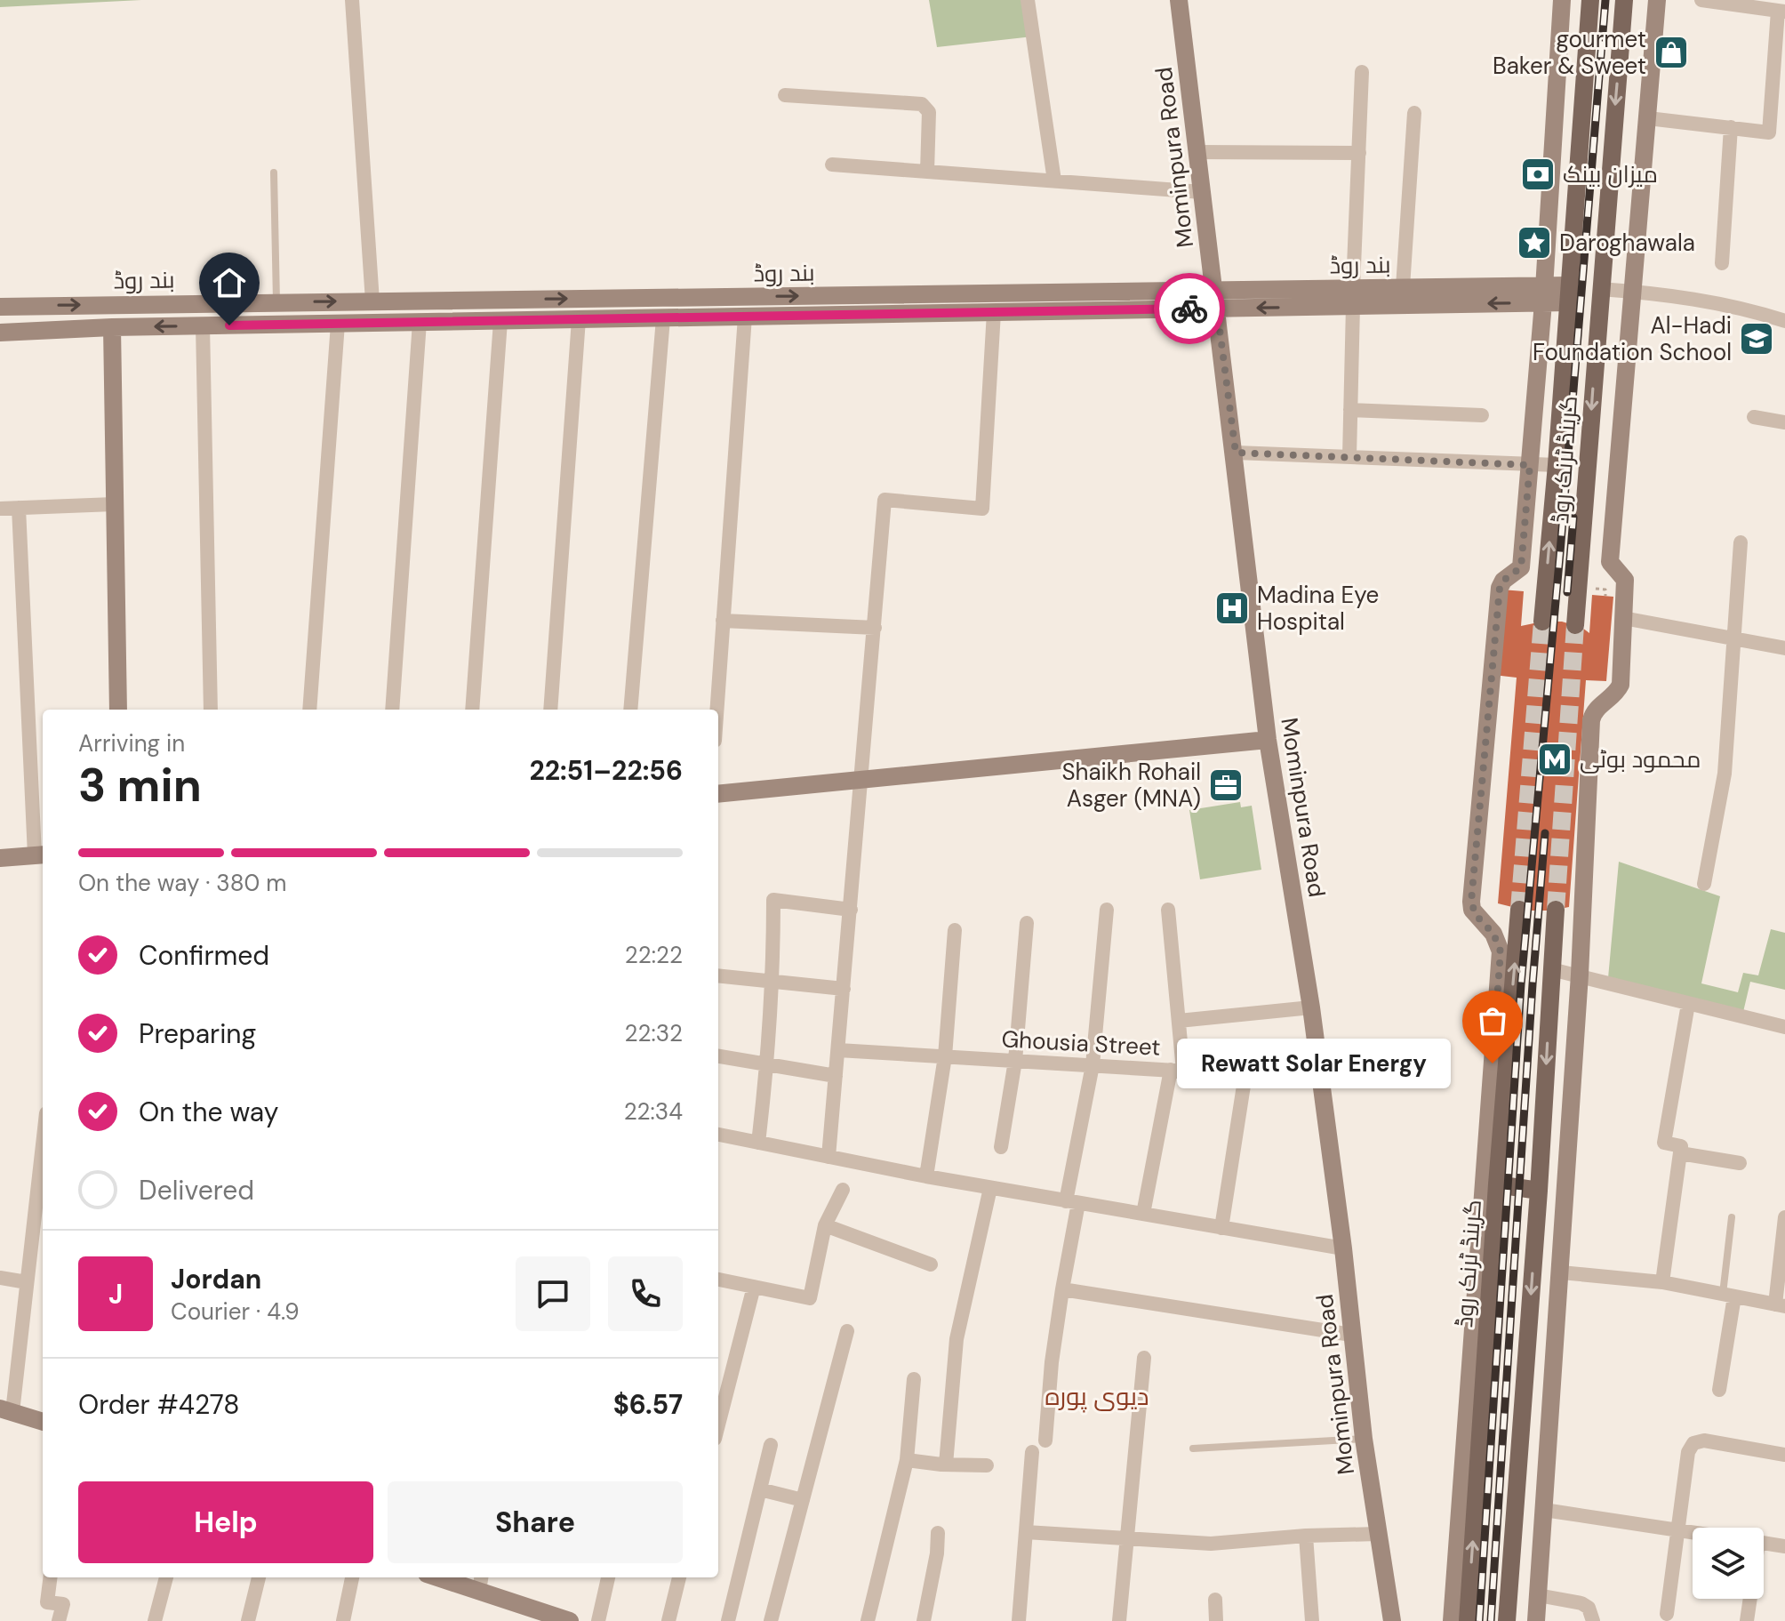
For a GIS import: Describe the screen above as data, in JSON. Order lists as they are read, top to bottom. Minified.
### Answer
{"streets":{"main road":["گرینڈ ٹرنک روڈ"],"street":["Mominpura Road","بند روڈ","Ghousia Street"]},"crossings":[["Mominpura Road","بند روڈ"],["Mominpura Road","Ghousia Street"],["بند روڈ","گرینڈ ٹرنک روڈ"]],"districts":["دیوی پورہ"],"places":{"shop":["gourmet Baker & Sweet"],"bank":["میزان بینک"],"place":["Daroghawala"],"school or university":["Al-Hadi Foundation School"],"hospital":["Madina Eye Hospital"],"metro station":["محمود بوٹی"],"office":["Shaikh Rohail Asger (MNA)"],"other":["Rewatt Solar Energy"]},"page":{"heading":["3 min","Arriving in","22:51–22:56"],"panel":["Jordan","Courier · 4.9","Order #4278","$6.57"],"bar":"On the way · 380 m","list":[["Confirmed","22:22"],["Preparing","22:32"],["On the way","22:34"],"Delivered"],"bubble":"Rewatt Solar Energy","round":"J","buttons":["Help","Share"]}}
